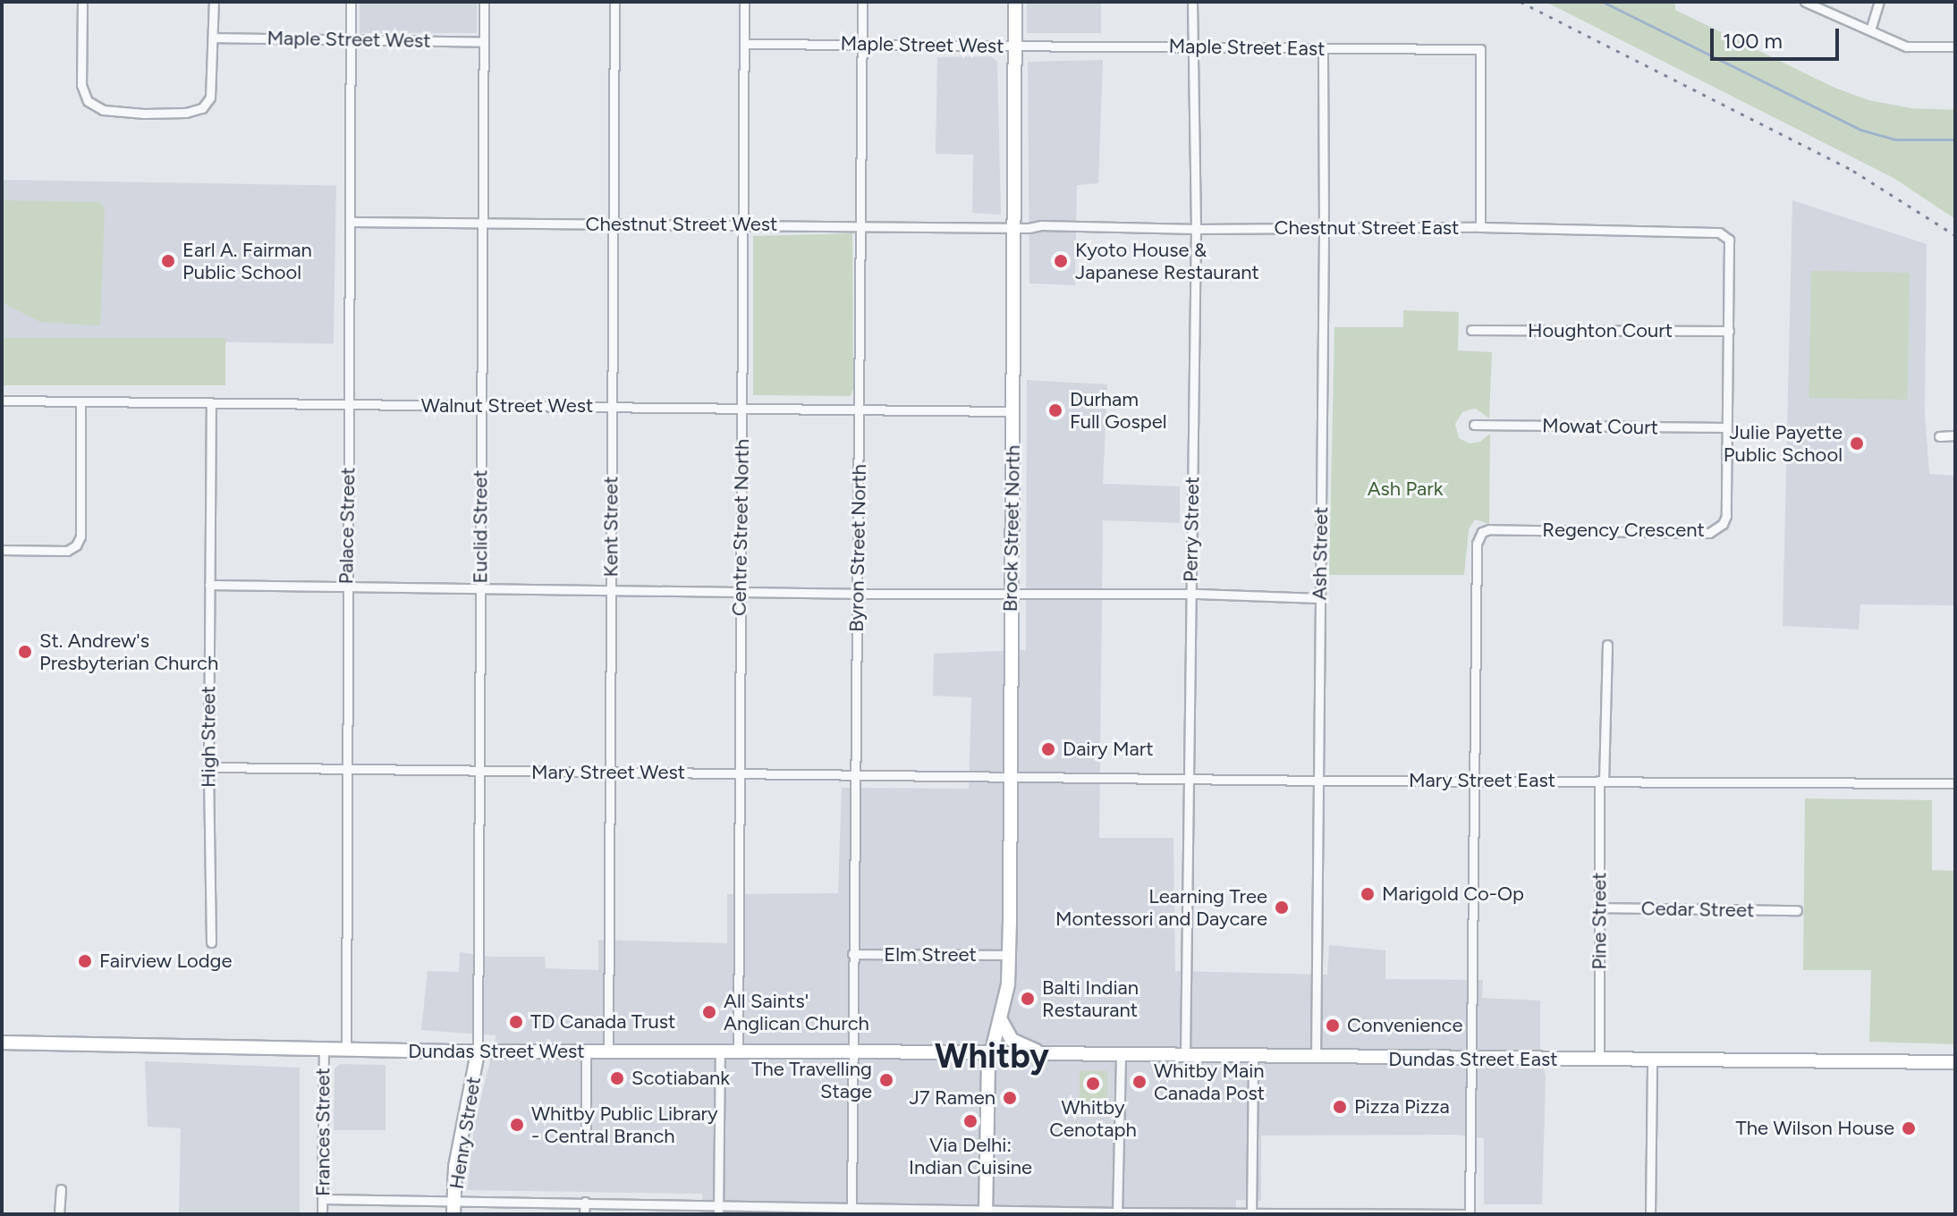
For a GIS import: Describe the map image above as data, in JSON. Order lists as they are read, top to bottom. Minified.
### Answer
{"streets":{"main road":["Brock Street North","Dundas Street West","Dundas Street East","Henry Street"],"street":["Maple Street West","Maple Street East","Chestnut Street West","Chestnut Street East","Houghton Court","Walnut Street West","Mowat Court","Palace Street","Euclid Street","Kent Street","Centre Street North","Perry Street","Regency Crescent","Byron Street North","Ash Street","High Street","Mary Street West","Mary Street East","Cedar Street","Pine Street","Elm Street","Frances Street"]},"crossings":[["Maple Street West","Maple Street East"],["Maple Street West","Palace Street"],["Maple Street West","Euclid Street"],["Maple Street West","Centre Street North"],["Maple Street West","Brock Street North"],["Maple Street West","Byron Street North"],["Maple Street East","Chestnut Street East"],["Maple Street East","Brock Street North"],["Maple Street East","Perry Street"],["Maple Street East","Ash Street"],["Chestnut Street West","Chestnut Street East"],["Chestnut Street West","Palace Street"],["Chestnut Street West","Euclid Street"],["Chestnut Street West","Kent Street"],["Chestnut Street West","Centre Street North"],["Chestnut Street West","Brock Street North"],["Chestnut Street West","Byron Street North"],["Chestnut Street East","Brock Street North"],["Chestnut Street East","Perry Street"],["Chestnut Street East","Regency Crescent"],["Chestnut Street East","Ash Street"],["Houghton Court","Regency Crescent"],["Walnut Street West","Palace Street"],["Walnut Street West","Euclid Street"],["Walnut Street West","Kent Street"],["Walnut Street West","Centre Street North"],["Walnut Street West","Brock Street North"],["Walnut Street West","Byron Street North"],["Walnut Street West","High Street"],["Mowat Court","Regency Crescent"],["Palace Street","Mary Street West"],["Palace Street","Dundas Street West"],["Euclid Street","Mary Street West"],["Euclid Street","Dundas Street West"],["Euclid Street","Henry Street"],["Kent Street","Mary Street West"],["Kent Street","Dundas Street West"],["Centre Street North","Mary Street West"],["Centre Street North","Dundas Street West"],["Brock Street North","Mary Street West"],["Brock Street North","Mary Street East"],["Brock Street North","Elm Street"],["Brock Street North","Dundas Street West"],["Brock Street North","Dundas Street East"],["Perry Street","Mary Street East"],["Perry Street","Dundas Street East"],["Regency Crescent","Mary Street East"],["Byron Street North","Mary Street West"],["Byron Street North","Elm Street"],["Byron Street North","Dundas Street West"],["Ash Street","Mary Street East"],["Ash Street","Dundas Street East"],["High Street","Mary Street West"],["Mary Street West","Mary Street East"],["Mary Street East","Pine Street"],["Cedar Street","Pine Street"],["Pine Street","Dundas Street East"],["Dundas Street West","Dundas Street East"],["Dundas Street West","Frances Street"],["Dundas Street West","Henry Street"]],"districts":["Whitby"],"parks":["Ash Park"],"places":["Earl A. Fairman Public School","Kyoto House & Japanese Restaurant","Durham Full Gospel","Julie Payette Public School","St. Andrew's Presbyterian Church","Dairy Mart","Marigold Co-Op","Learning Tree Montessori and Daycare","Fairview Lodge","Balti Indian Restaurant","All Saints' Anglican Church","TD Canada Trust","Convenience","Scotiabank","The Travelling Stage","Whitby Main Canada Post","Whitby Cenotaph","J7 Ramen","Pizza Pizza","Via Delhi: Indian Cuisine","Whitby Public Library - Central Branch","The Wilson House"],"scale_bar":"100 m"}
